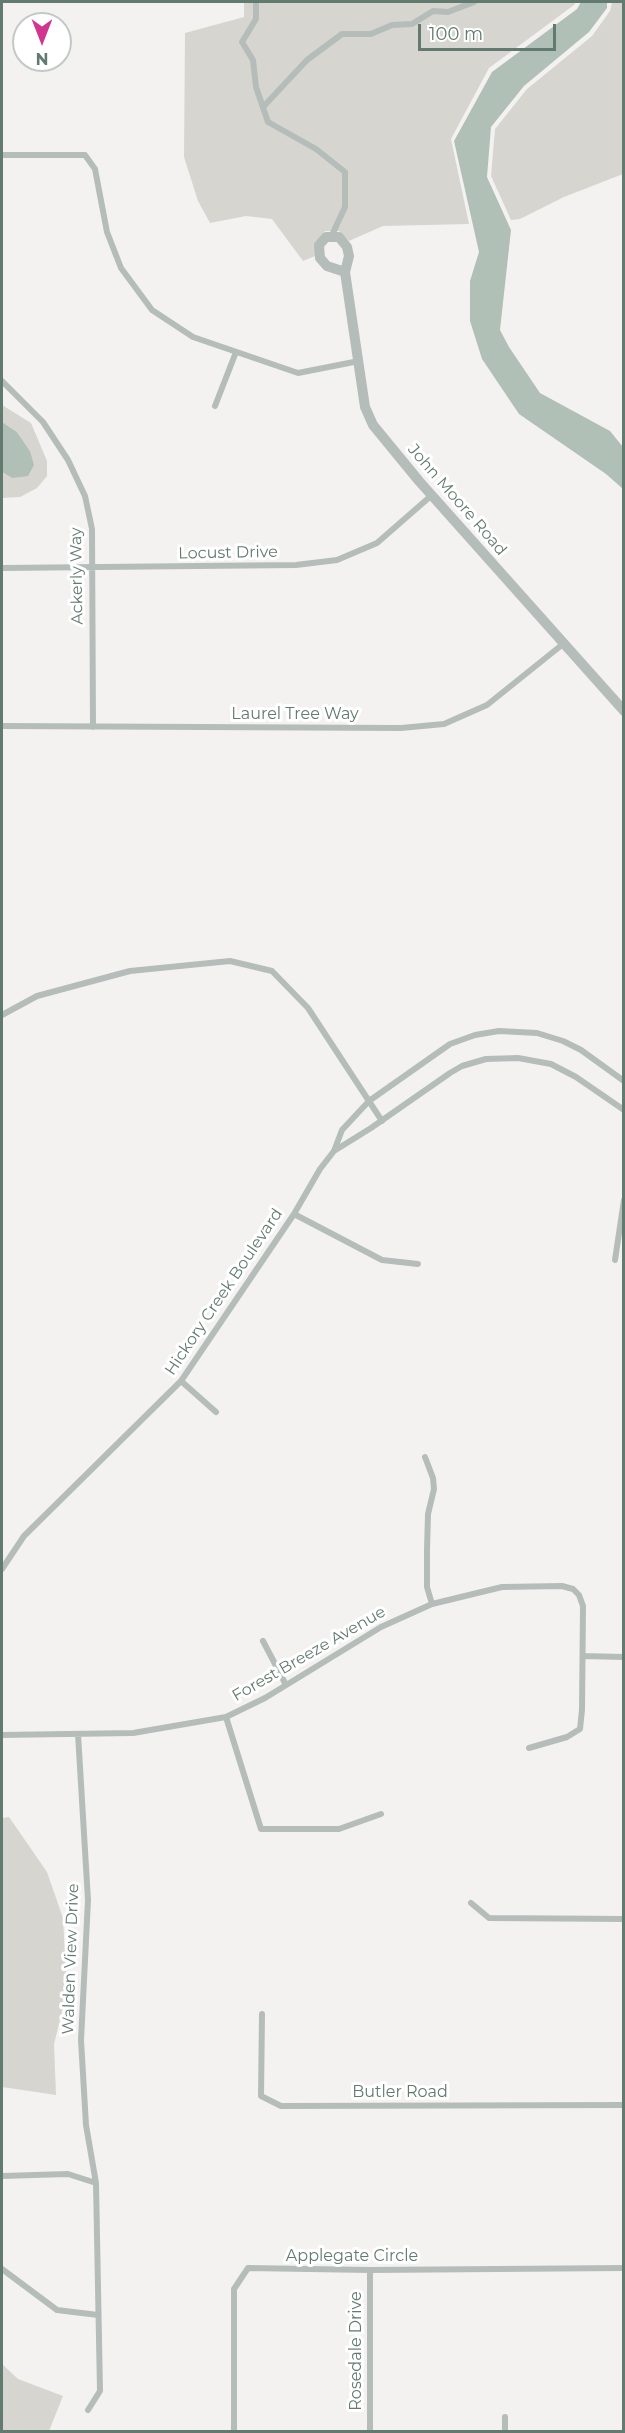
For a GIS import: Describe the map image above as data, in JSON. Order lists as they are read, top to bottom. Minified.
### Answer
{"streets":{"street":["John Moore Road","Locust Drive","Ackerly Way","Laurel Tree Way","Hickory Creek Boulevard","Forest Breeze Avenue","Walden View Drive","Butler Road","Applegate Circle","Rosedale Drive"]},"crossings":[["John Moore Road","Locust Drive"],["John Moore Road","Laurel Tree Way"],["Locust Drive","Ackerly Way"],["Ackerly Way","Laurel Tree Way"],["Forest Breeze Avenue","Walden View Drive"],["Applegate Circle","Rosedale Drive"]],"scale_bar":"100 m","north":"bottom"}
